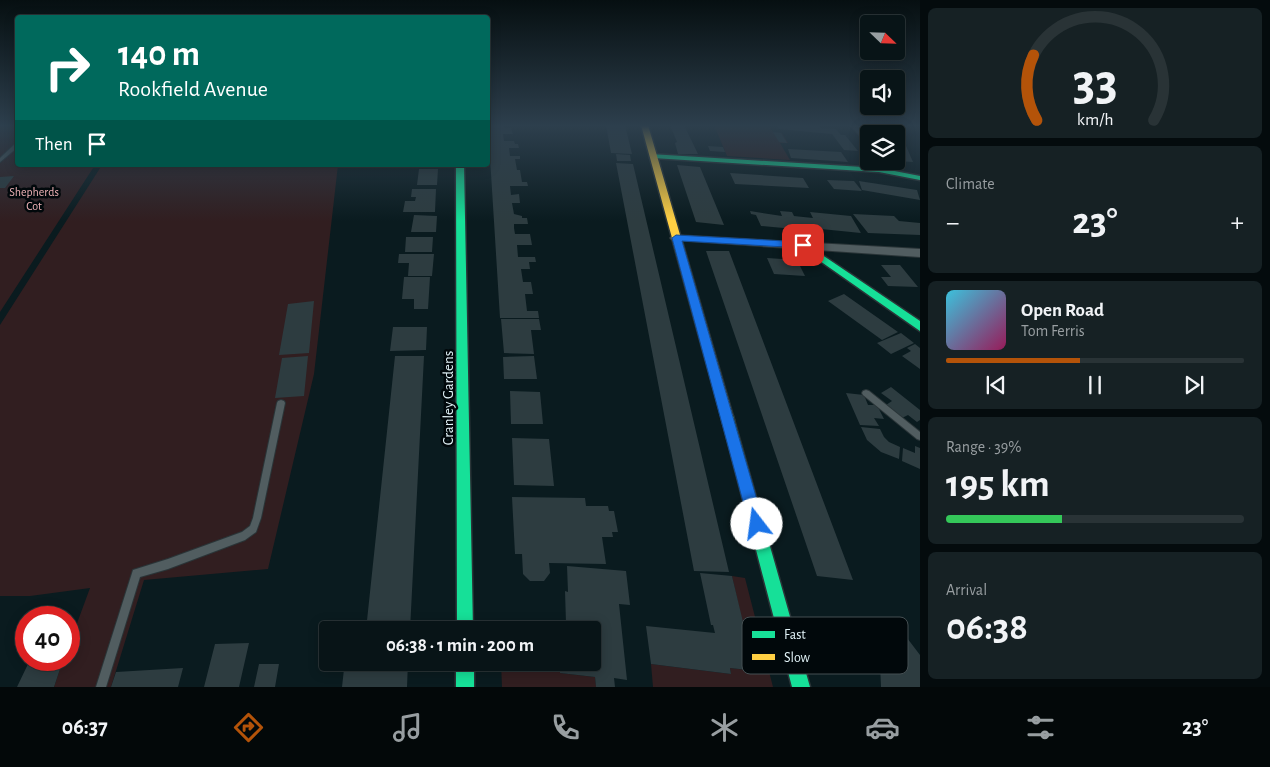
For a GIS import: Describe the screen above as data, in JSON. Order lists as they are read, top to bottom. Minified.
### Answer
{"streets":{"street":["Cranley Gardens"]},"parks":["Shepherds Cot"],"legend":["Fast","Slow"],"north":"bottom right","page":{"turn":["140 m","Rookfield Avenue"],"then":"Then","tile":["Climate",["Range · 39%","195 km"],["Arrival","06:38"]],"heat":["−","23°","+"],"song":["Open Road","Tom Ferris"],"limit":"40","trip":"06:38 · 1 min · 200 m","tabs":["06:37","23°"],"gauge":["33","km/h"]}}
